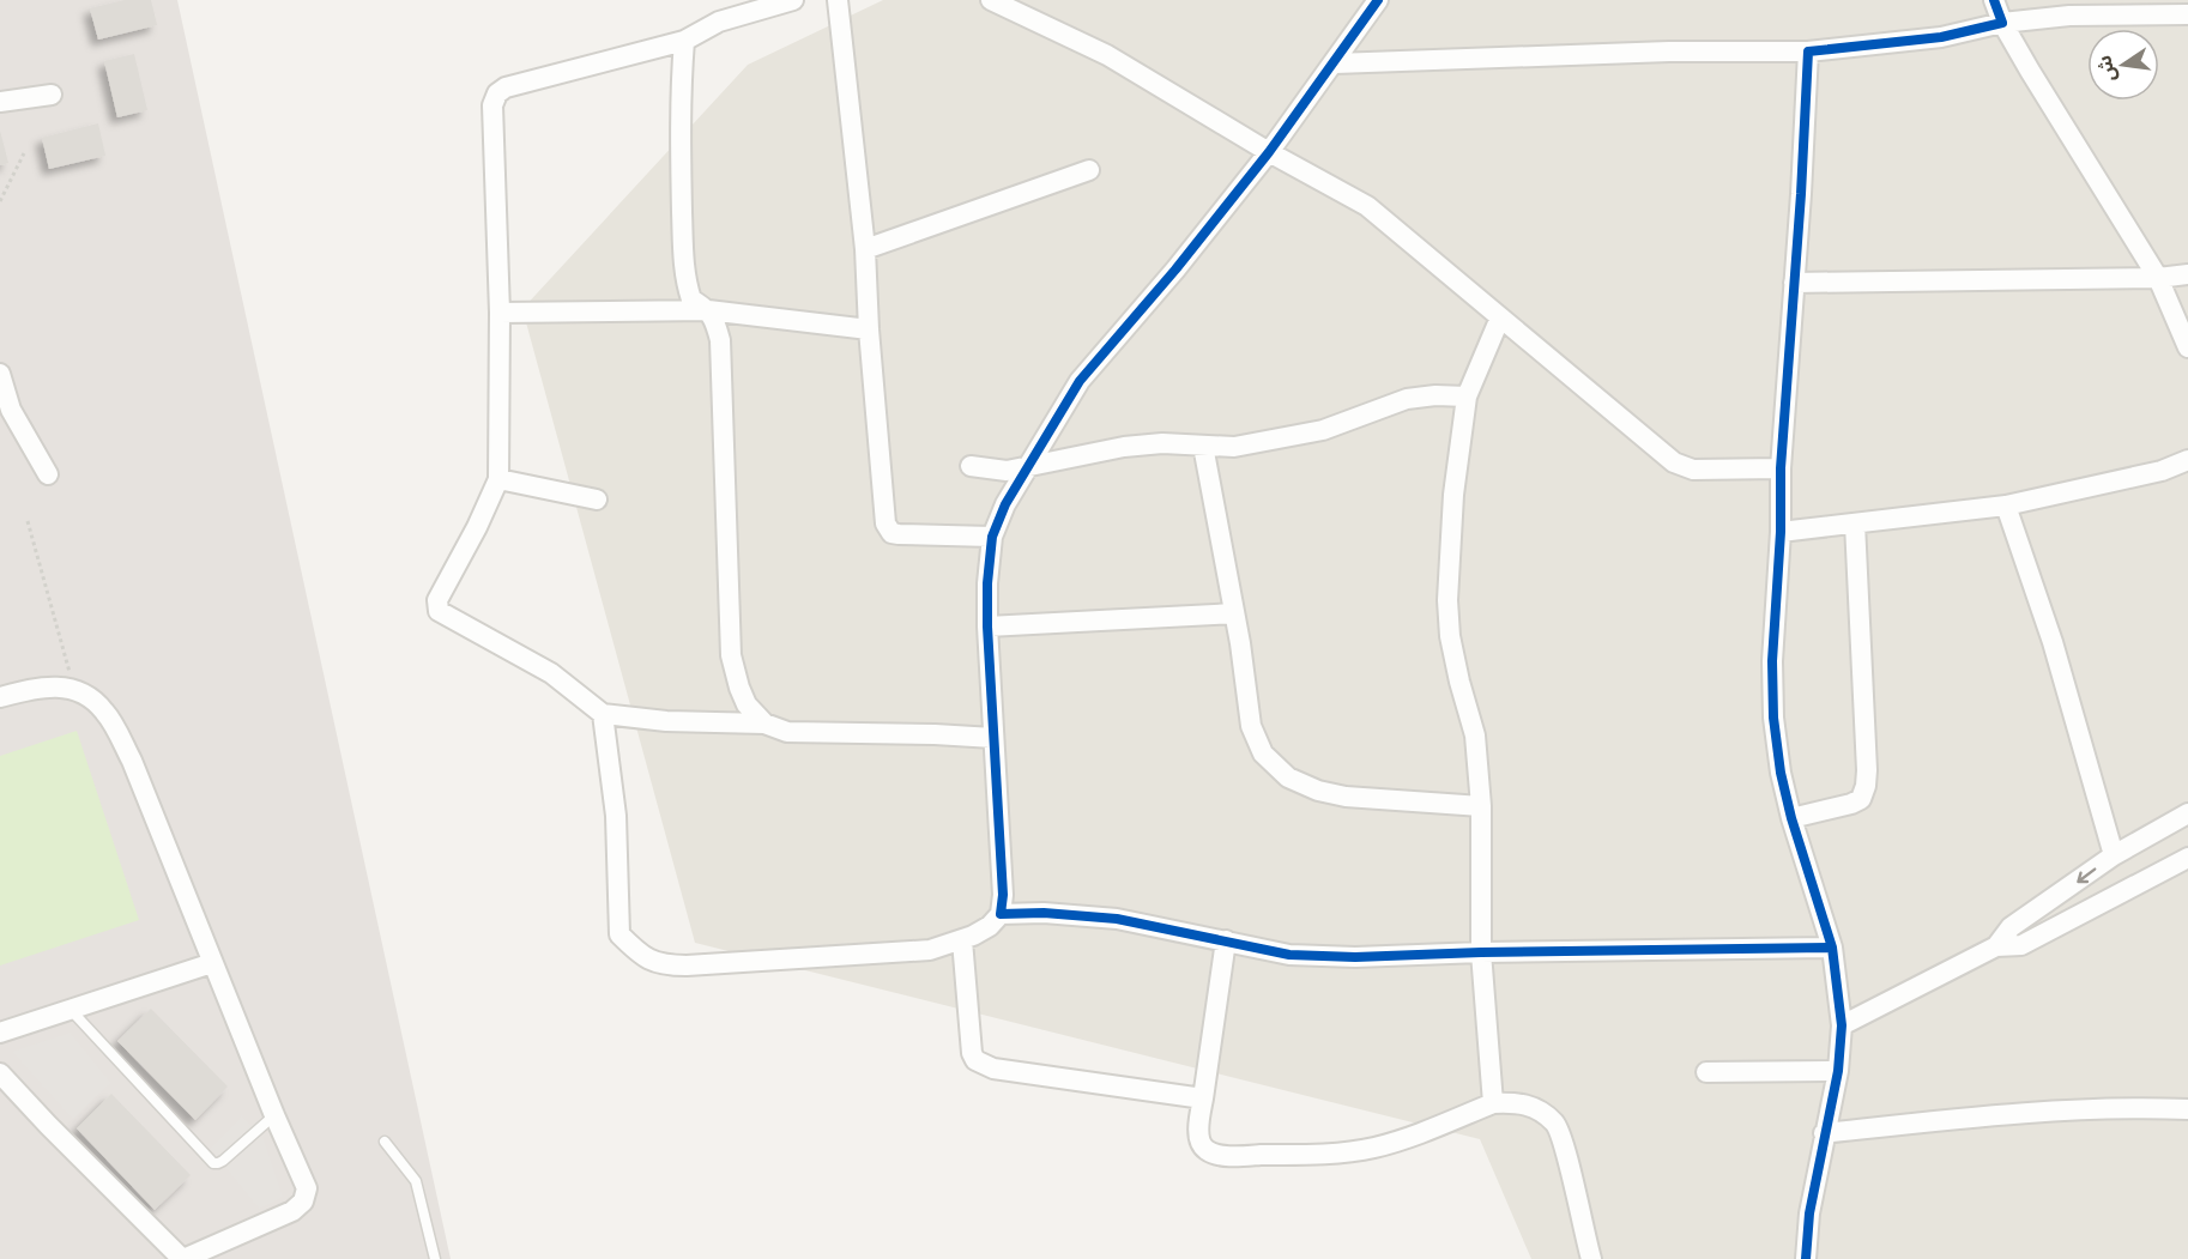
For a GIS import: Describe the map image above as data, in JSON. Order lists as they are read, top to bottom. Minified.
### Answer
{"north":"left"}
